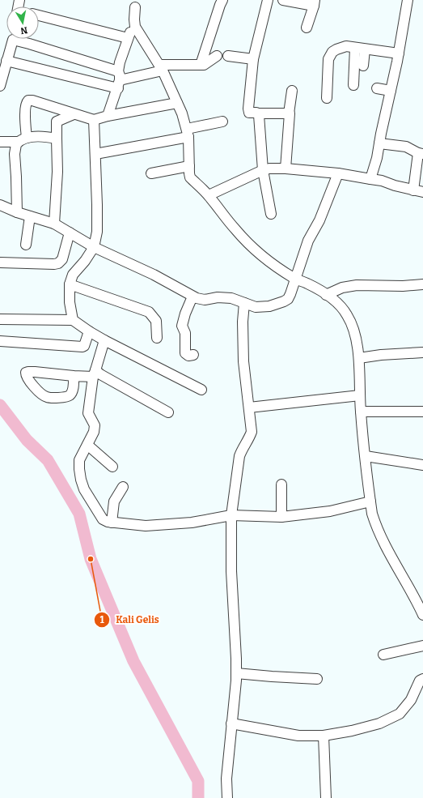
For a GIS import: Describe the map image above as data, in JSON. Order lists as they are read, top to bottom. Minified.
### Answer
{"places":["Kali Gelis"],"north":"bottom"}
